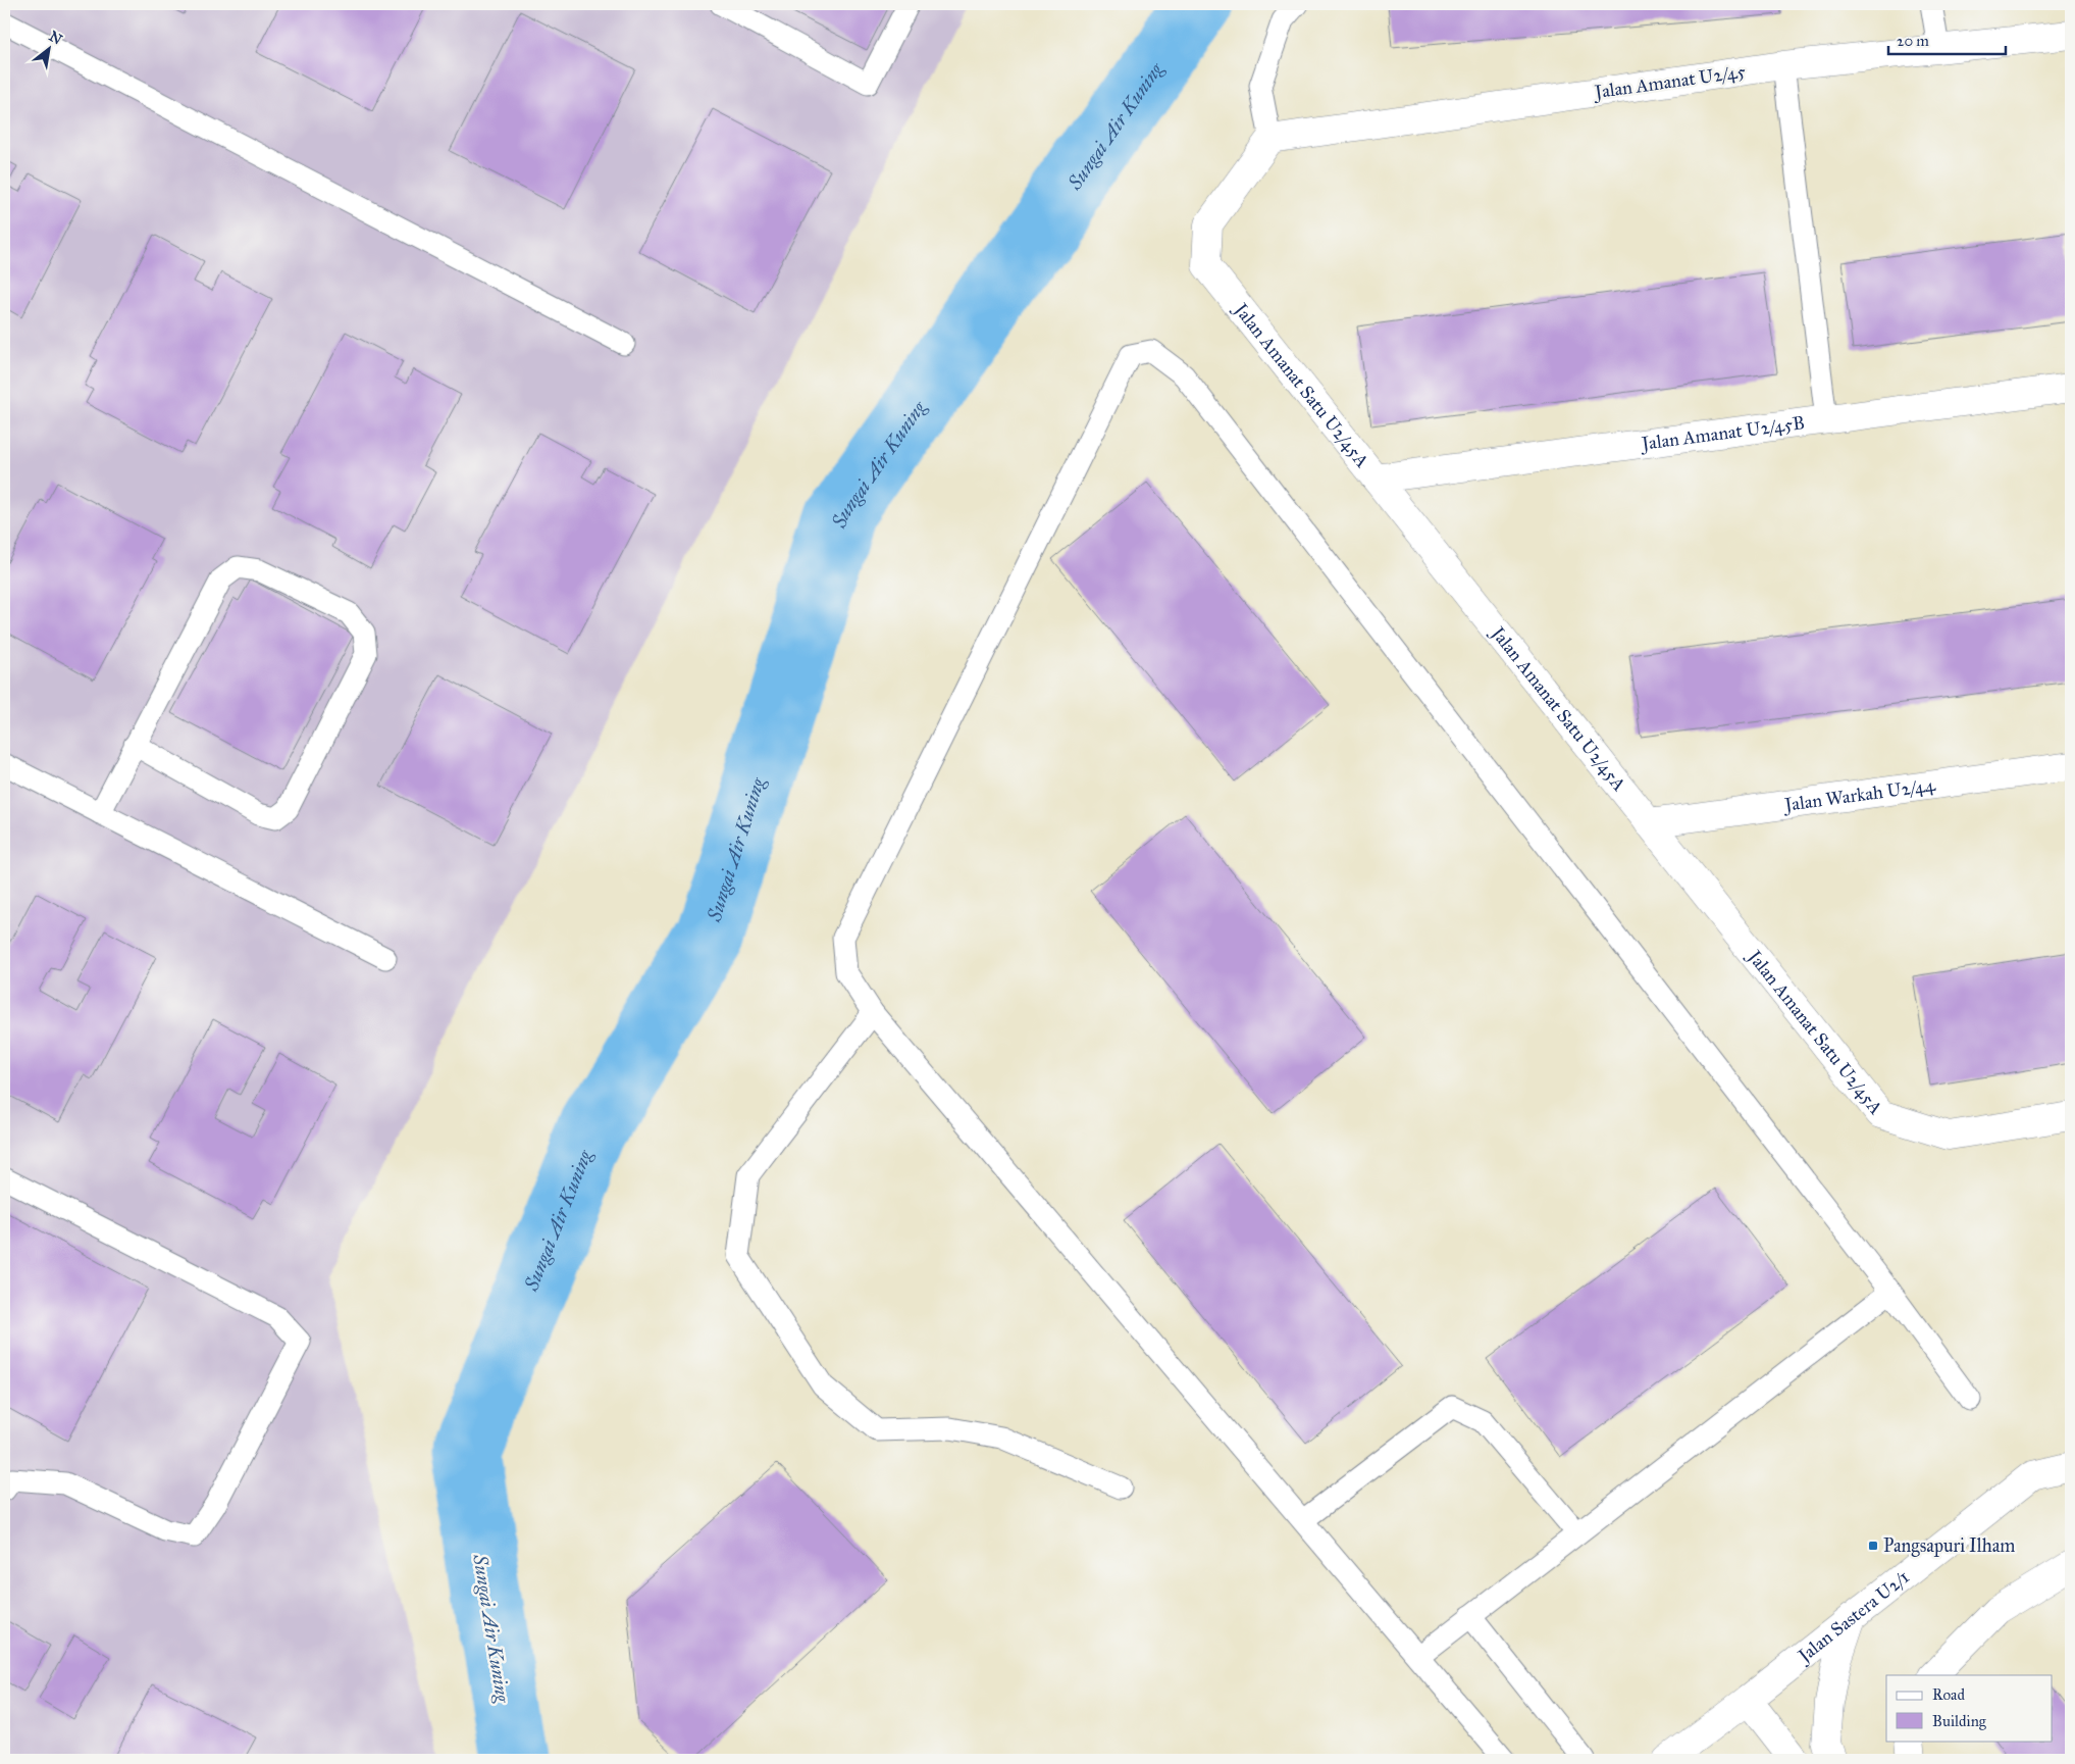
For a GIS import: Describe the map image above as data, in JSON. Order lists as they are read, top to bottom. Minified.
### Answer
{"streets":{"street":["Jalan Amanat U2/45","Jalan Amanat Satu U2/45A","Jalan Amanat U2/45B","Jalan Warkah U2/44","Jalan Sastera U2/1"]},"crossings":[["Jalan Amanat U2/45","Jalan Amanat Satu U2/45A"],["Jalan Amanat Satu U2/45A","Jalan Amanat U2/45B"],["Jalan Amanat Satu U2/45A","Jalan Warkah U2/44"]],"water":["Sungai Air Kuning"],"places":{"transit":["Pangsapuri Ilham"]},"legend":["Road","Building"],"scale_bar":"20 m","north":"top right"}
